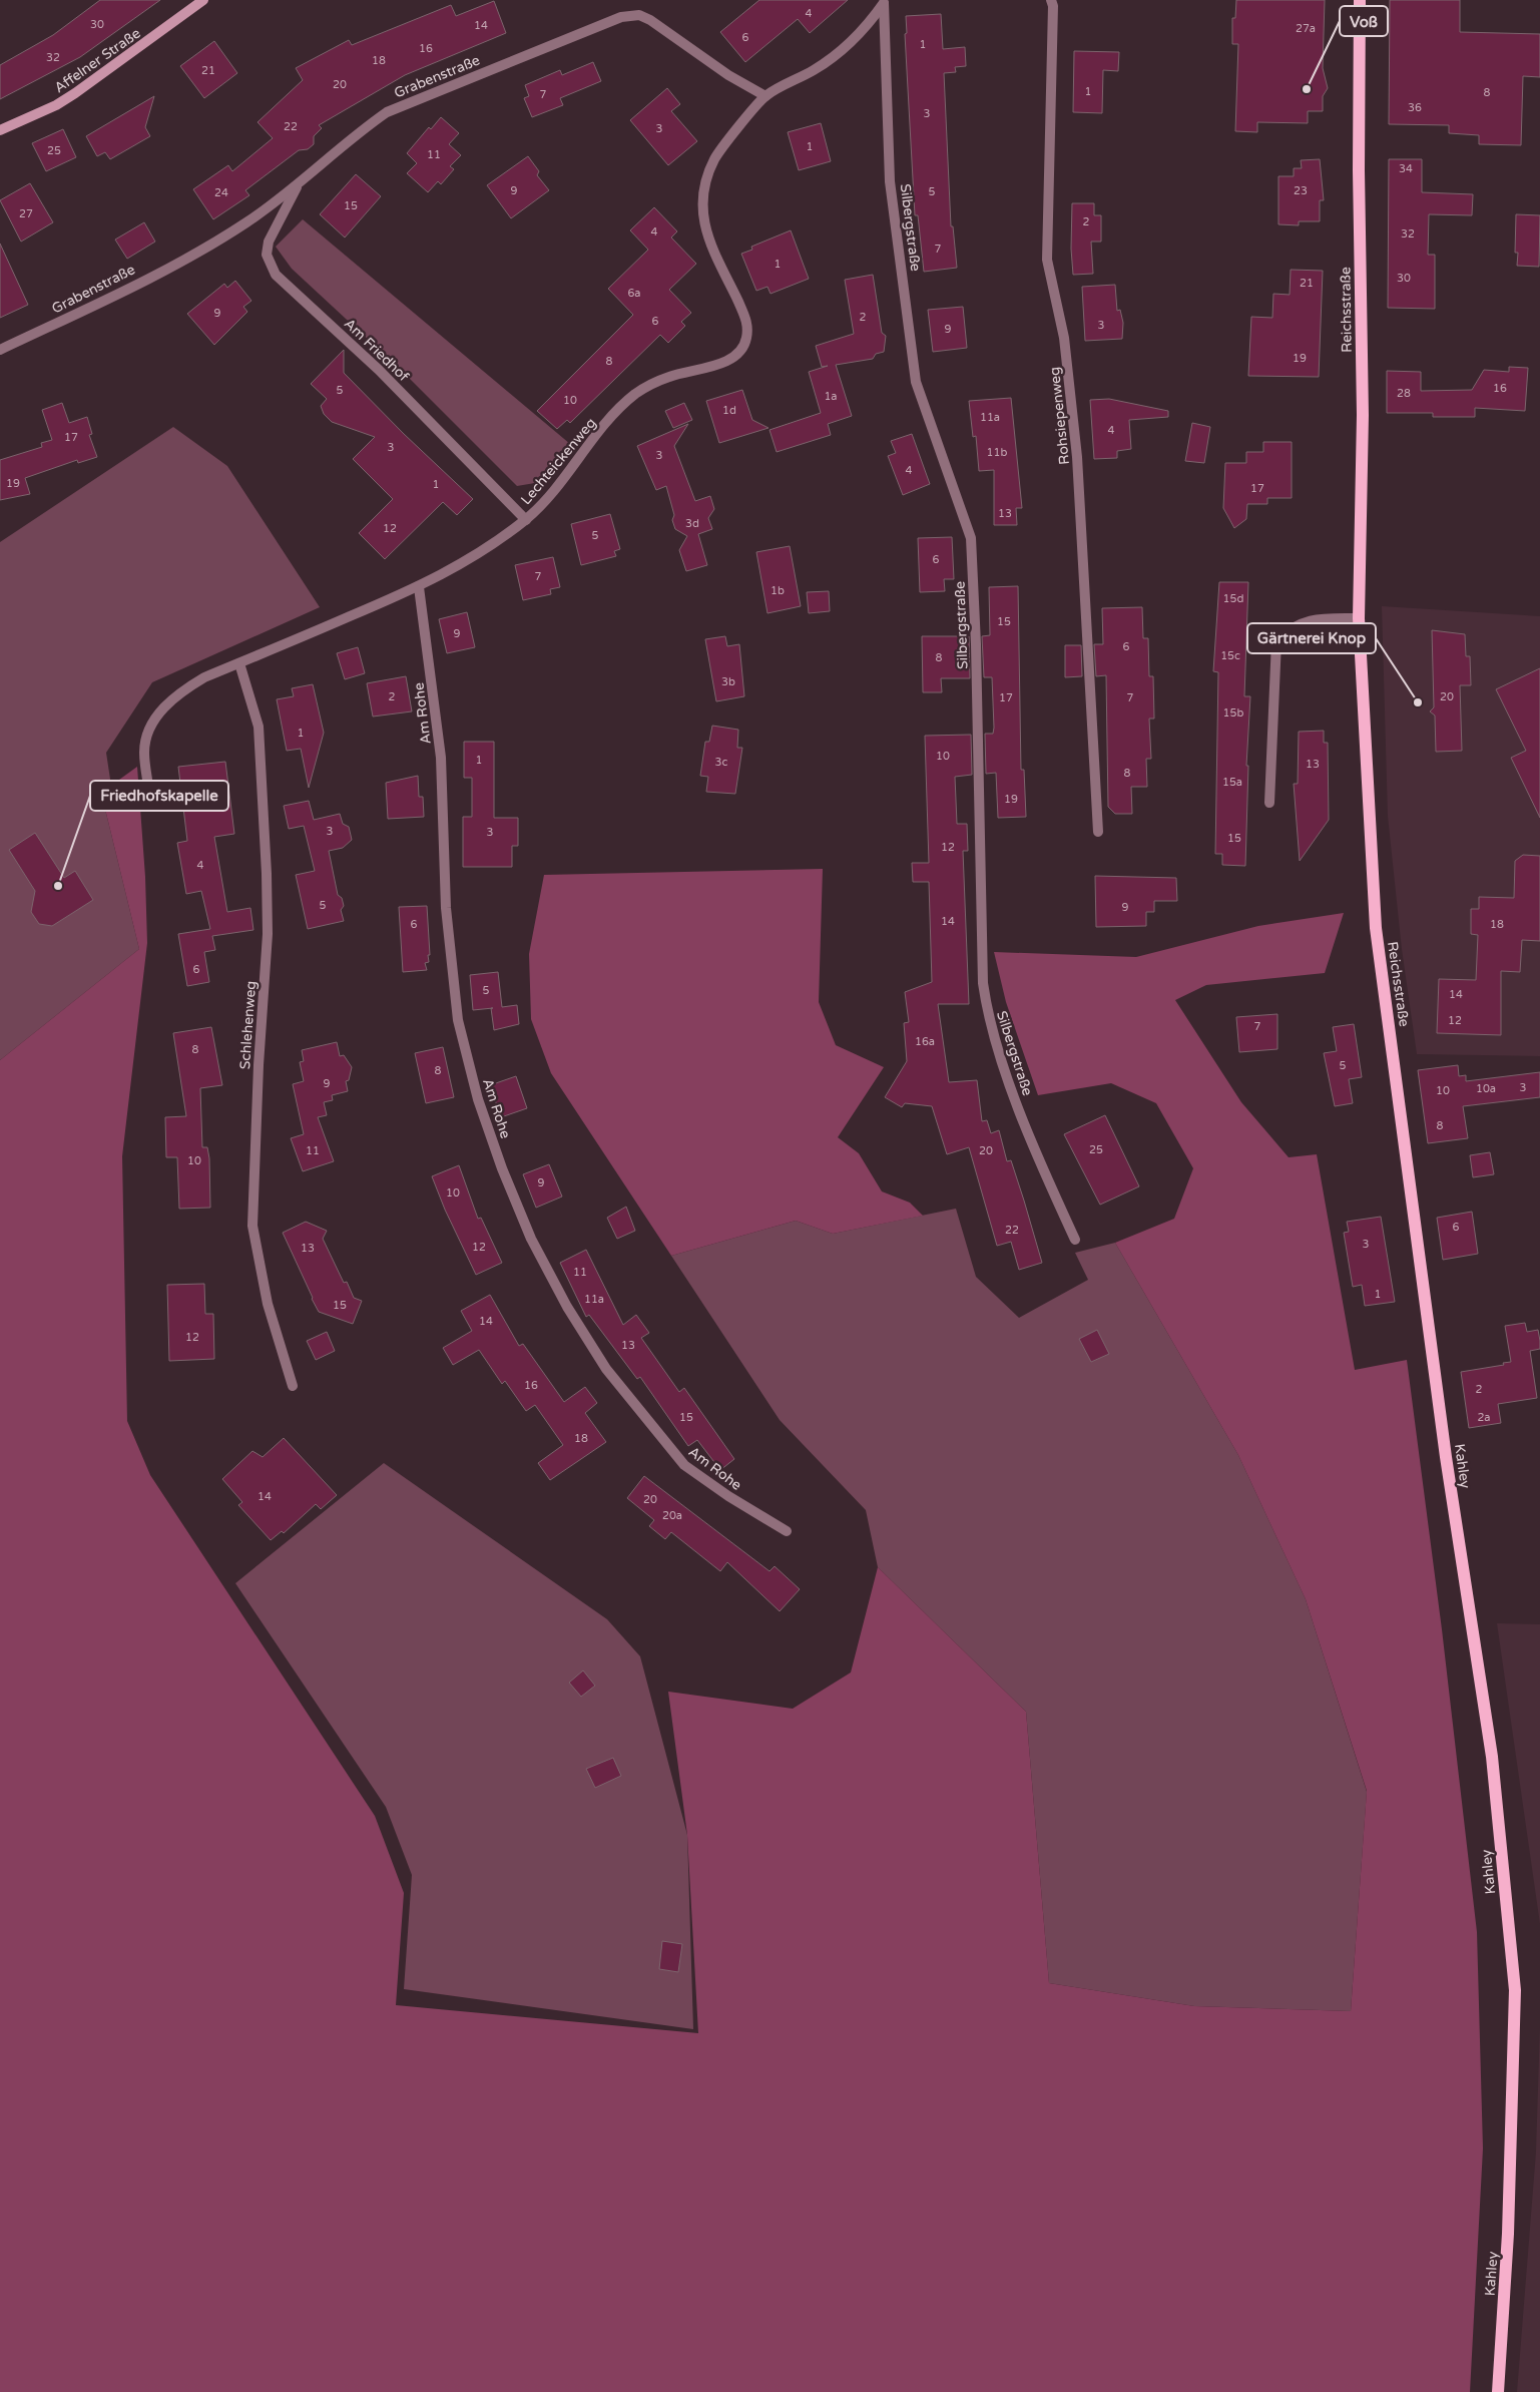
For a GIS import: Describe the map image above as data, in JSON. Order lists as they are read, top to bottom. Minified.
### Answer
{"streets":{"main road":["Affelner Straße","Reichsstraße","Kahley"],"street":["Grabenstraße","Silbergstraße","Am Friedhof","Rohsiepenweg","Lechteickenweg","Am Rohe","Schlehenweg"]},"crossings":[["Grabenstraße","Am Friedhof"],["Grabenstraße","Lechteickenweg"],["Reichsstraße","Kahley"],["Am Friedhof","Lechteickenweg"],["Lechteickenweg","Am Rohe"],["Lechteickenweg","Schlehenweg"]],"places":["Voß","Gärtnerei Knop","Friedhofskapelle"],"house_numbers":["4","30","14","27a","6","1","16","32","18","21","20","1","8","7","36","3","22","3","1","25","11","34","9","23","5","24","15","27","2","4","32","7","1","30","21","6a","9","2","6","3","9","19","8","16","5","28","1a","10","1d","11a","4","17","3","11b","3","4","19","1","17","13","3d","12","5","6","7","1b","15d","15","9","6","15c","8","3b","2","20","17","7","15b","1","10","1","3c","13","8","15a","19","3","3","15","12","4","5","9","14","6","18","6","5","14","12","7","16a","8","5","8","9","3","10a","10","8","25","11","20","10","9","10","6","22","3","12","13","11","1","11a","15","14","12","13","16","2","15","2a","18","14","20","20a"]}
